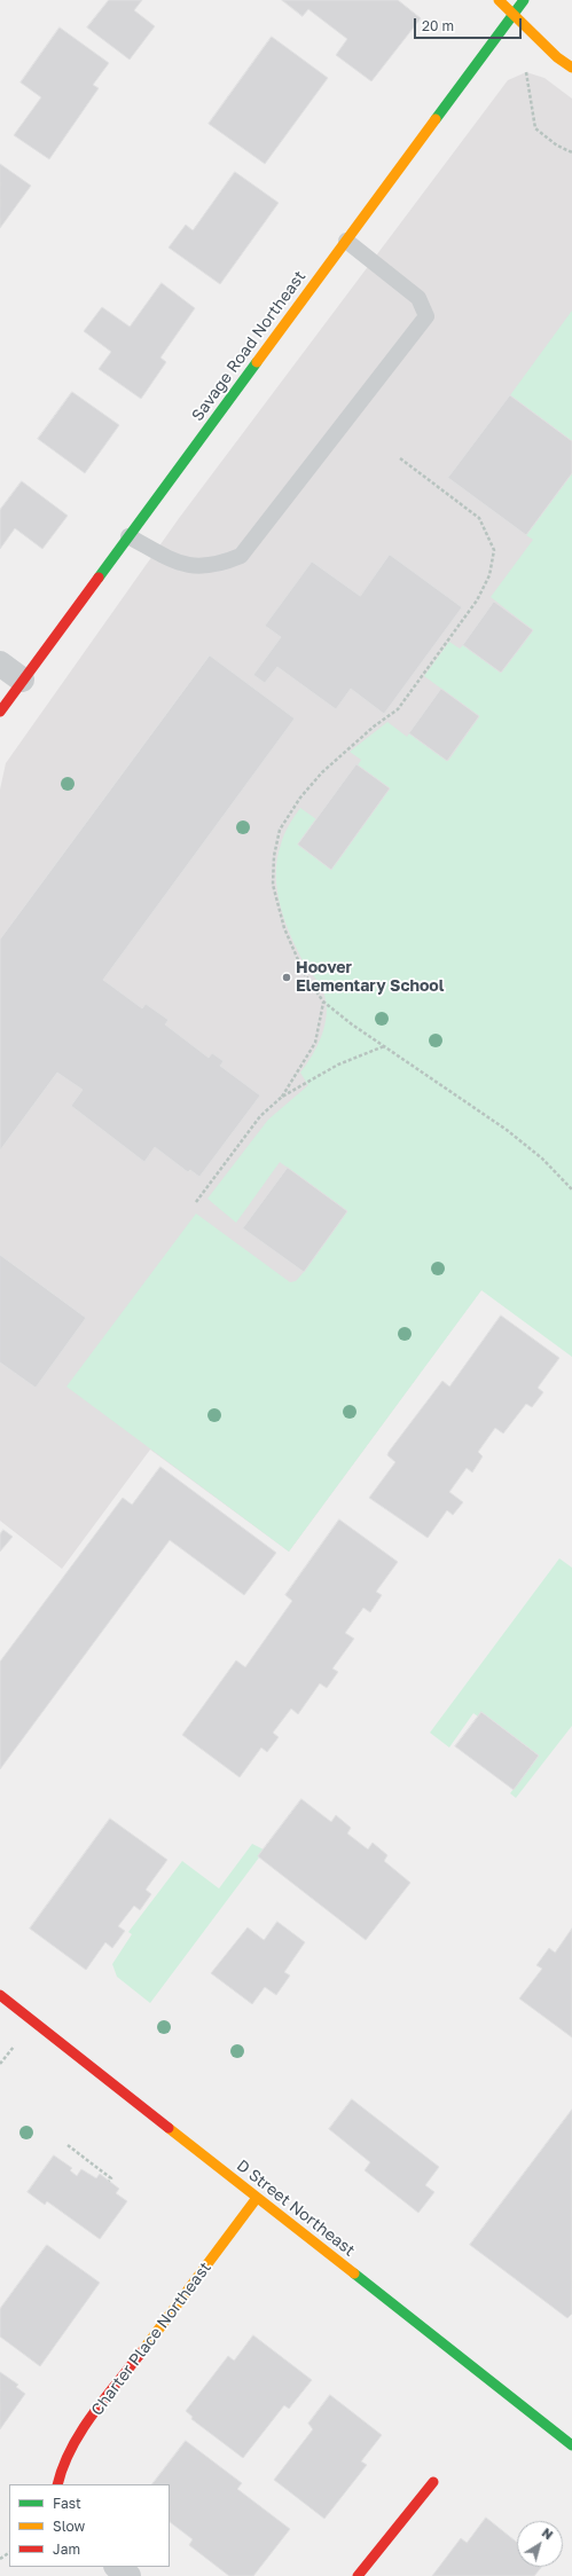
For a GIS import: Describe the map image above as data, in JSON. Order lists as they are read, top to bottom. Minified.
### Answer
{"streets":{"street":["Savage Road Northeast","D Street Northeast","Charter Place Northeast"]},"crossings":[["D Street Northeast","Charter Place Northeast"]],"places":["Hoover Elementary School"],"legend":["Fast","Slow","Jam"],"scale_bar":"20 m","north":"top right"}
